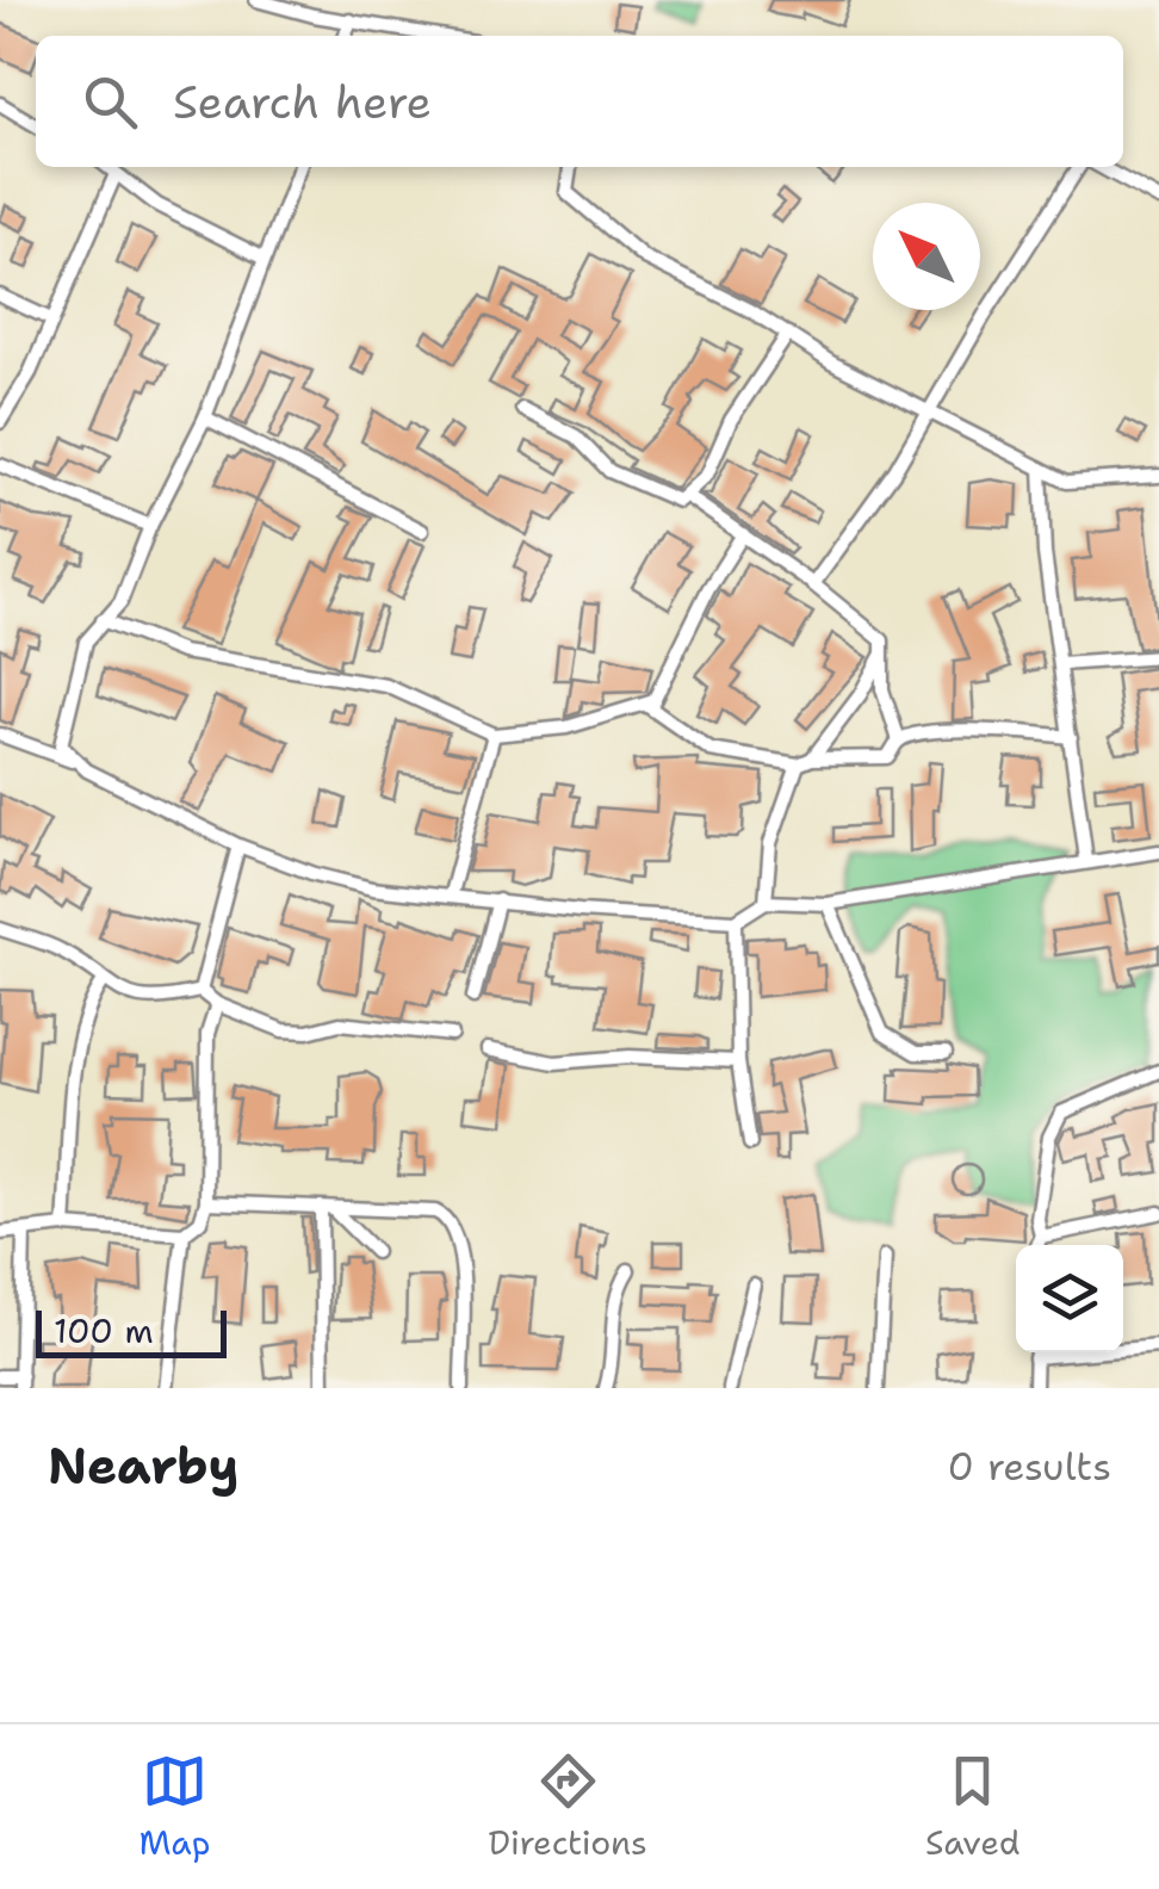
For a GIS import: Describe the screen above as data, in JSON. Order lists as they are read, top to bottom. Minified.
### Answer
{"scale_bar":"100 m","north":"top left","page":{"search":"Search here","scale":"100 m","heading":["Nearby","0 results"],"nav":["Map","Directions","Saved"]}}
